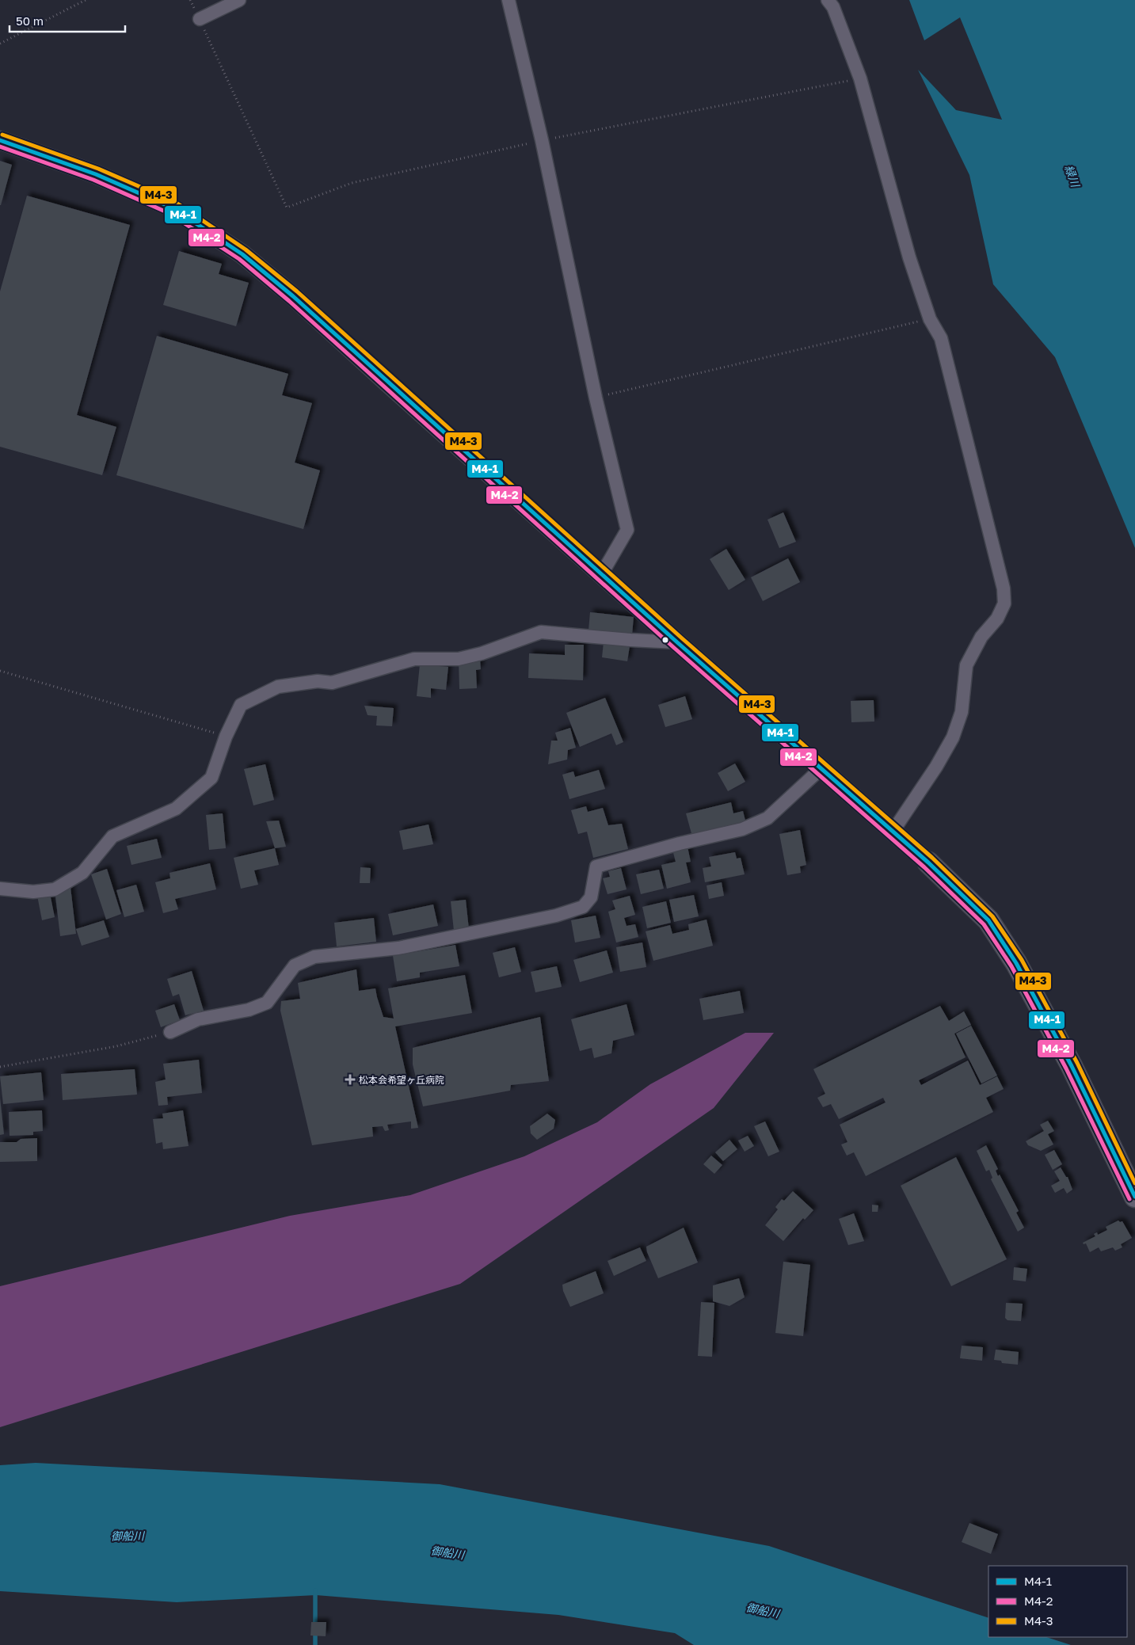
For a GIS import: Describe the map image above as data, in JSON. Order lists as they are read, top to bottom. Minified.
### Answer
{"water":["緑川","御船川"],"places":{"health":["松本会希望ヶ丘病院"]},"lines":["transit line M4-3","transit line M4-1","transit line M4-2"],"legend":["M4-1","M4-2","M4-3"],"scale_bar":"50 m"}
